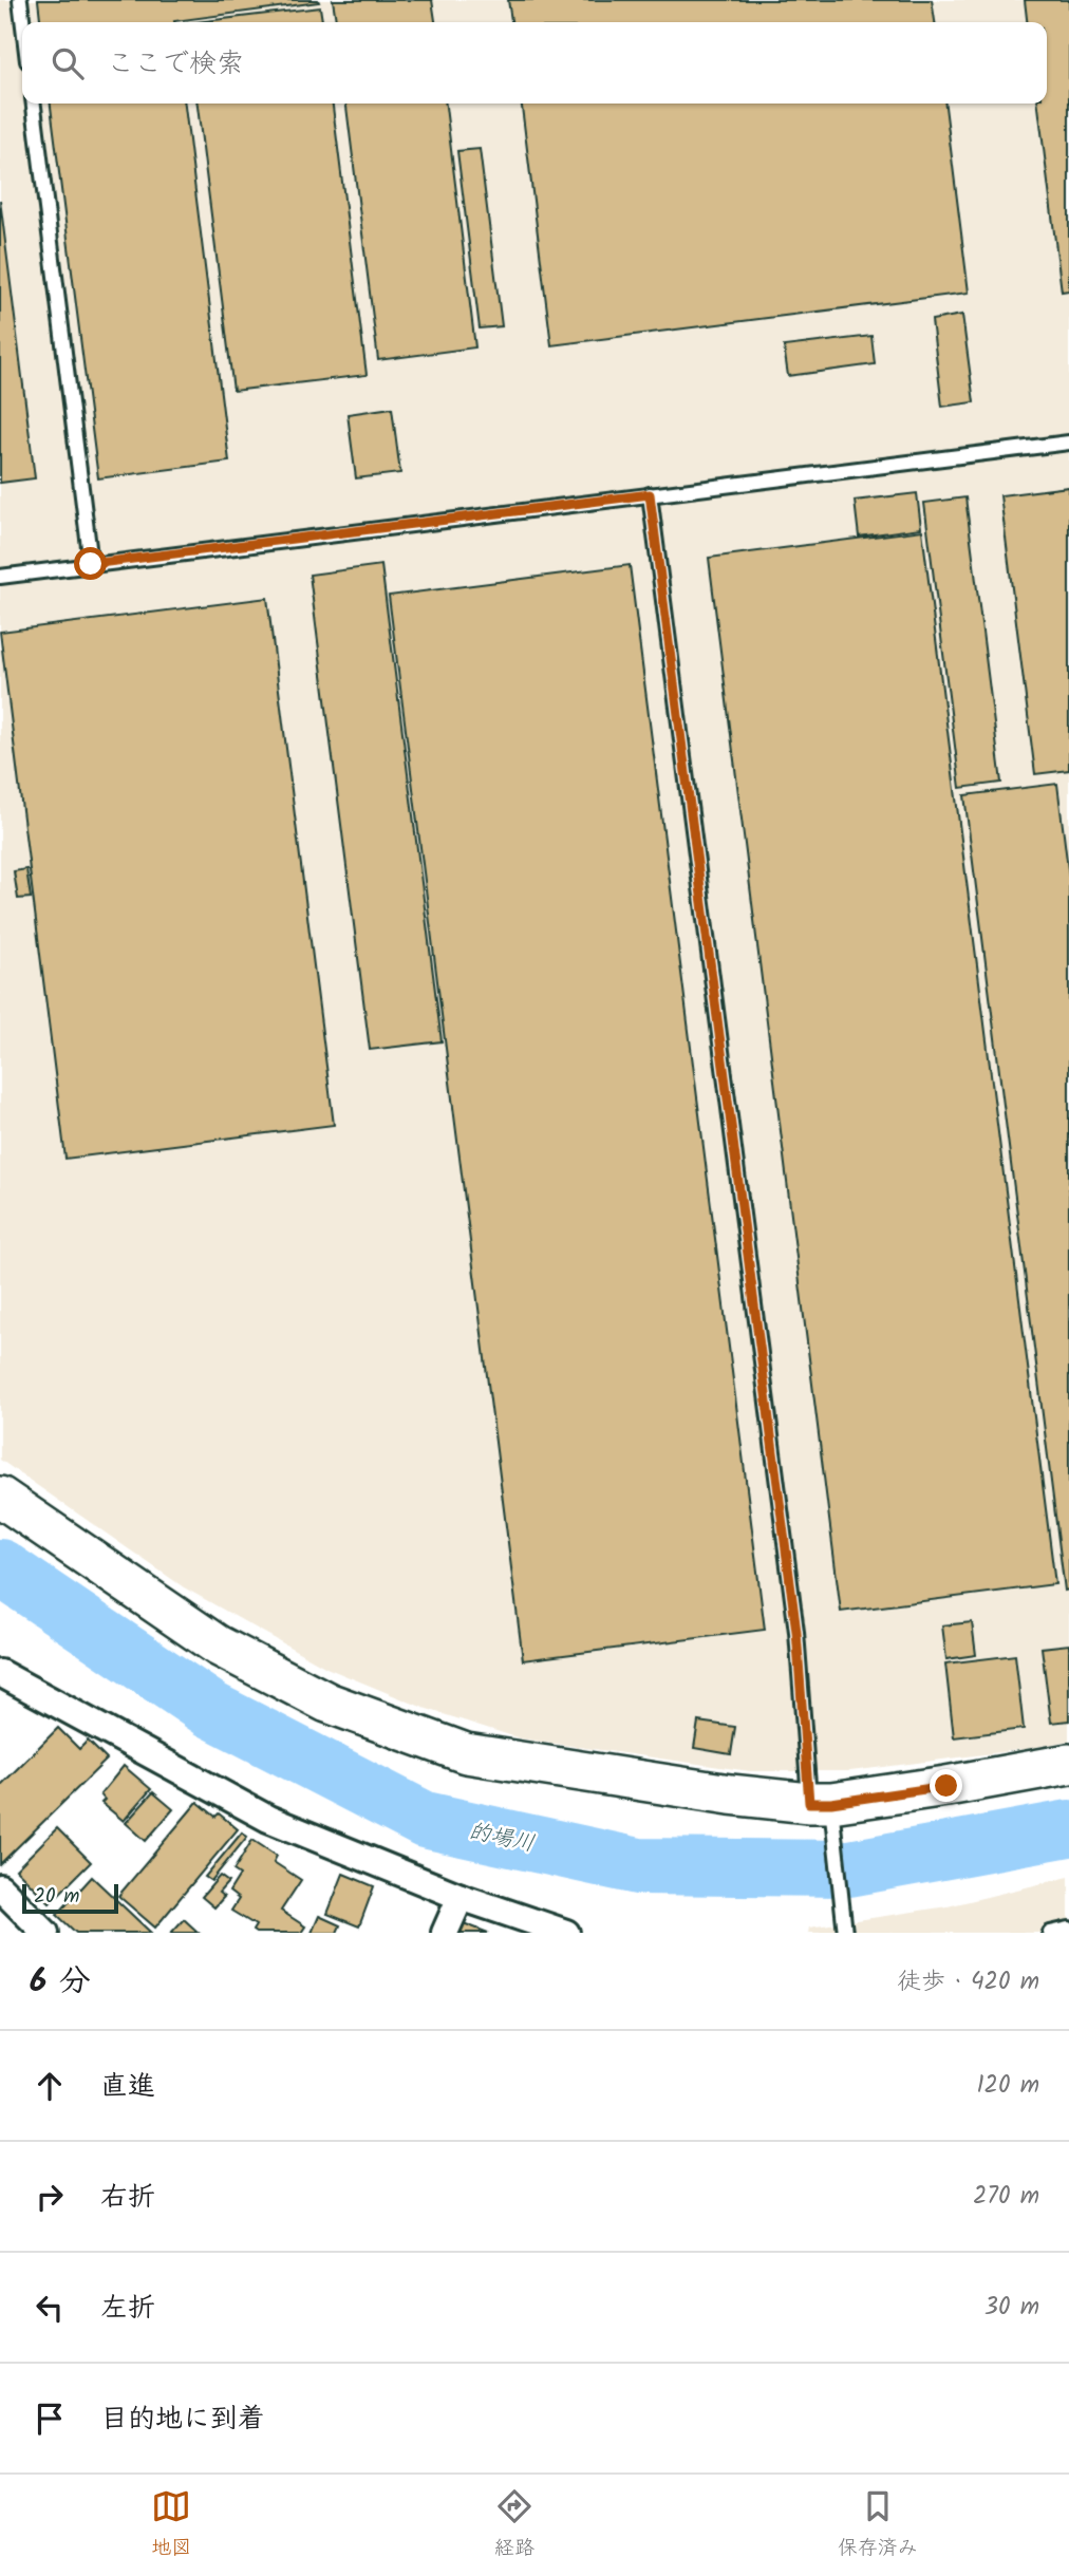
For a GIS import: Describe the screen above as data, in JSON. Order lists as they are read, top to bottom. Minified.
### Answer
{"water":["的場川"],"scale_bar":"20 m","page":{"search":"ここで検索","scale":"20 m","heading":["6 分","徒歩 · 420 m"],"list":[["直進","120 m"],["右折","270 m"],["左折","30 m"],"目的地に到着"],"nav":["地図","経路","保存済み"]}}
